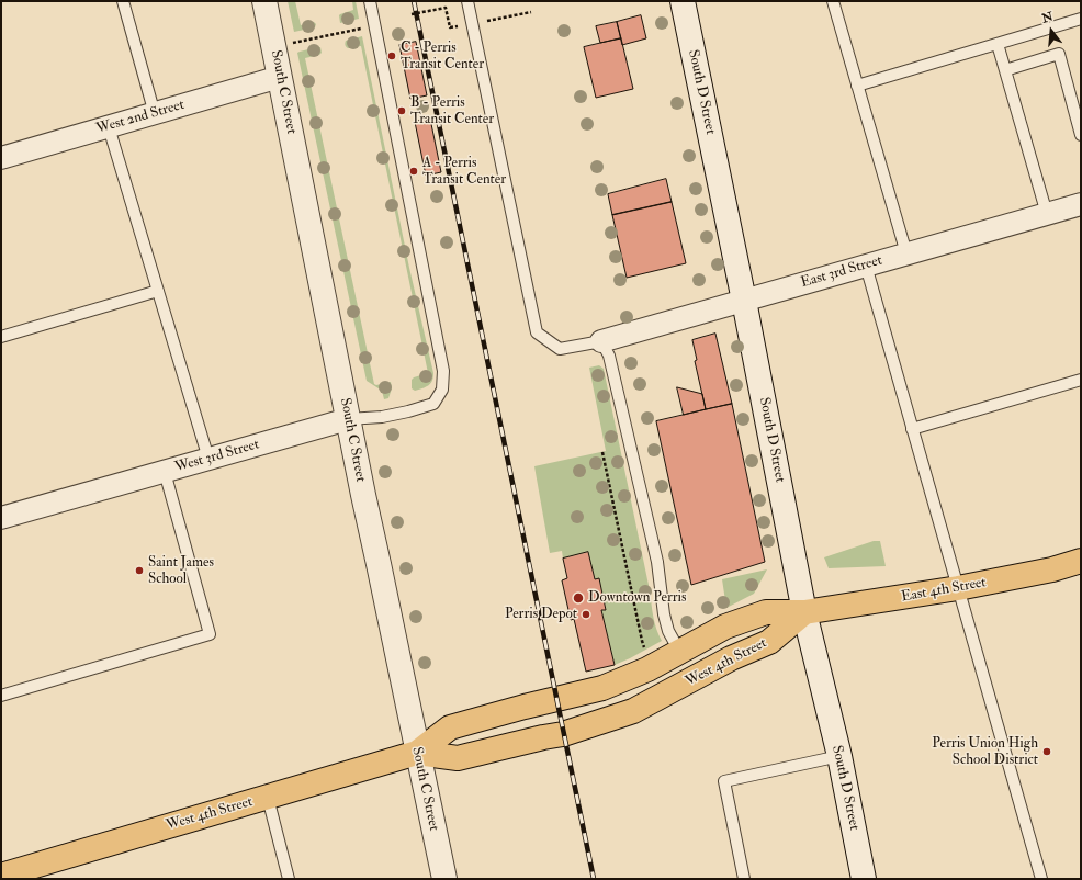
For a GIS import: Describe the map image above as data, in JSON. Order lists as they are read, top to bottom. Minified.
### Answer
{"streets":{"main road":["East 4th Street","West 4th Street"],"street":["South C Street","South D Street","West 2nd Street","East 3rd Street","West 3rd Street"]},"crossings":[["South C Street","West 2nd Street"],["South C Street","West 3rd Street"],["South C Street","West 4th Street"],["South D Street","East 3rd Street"],["South D Street","East 4th Street"],["South D Street","West 4th Street"],["East 4th Street","West 4th Street"]],"places":["C - Perris Transit Center","B - Perris Transit Center","A - Perris Transit Center","Saint James School","Downtown Perris","Perris Depot","Perris Union High School District"],"north":"top"}
